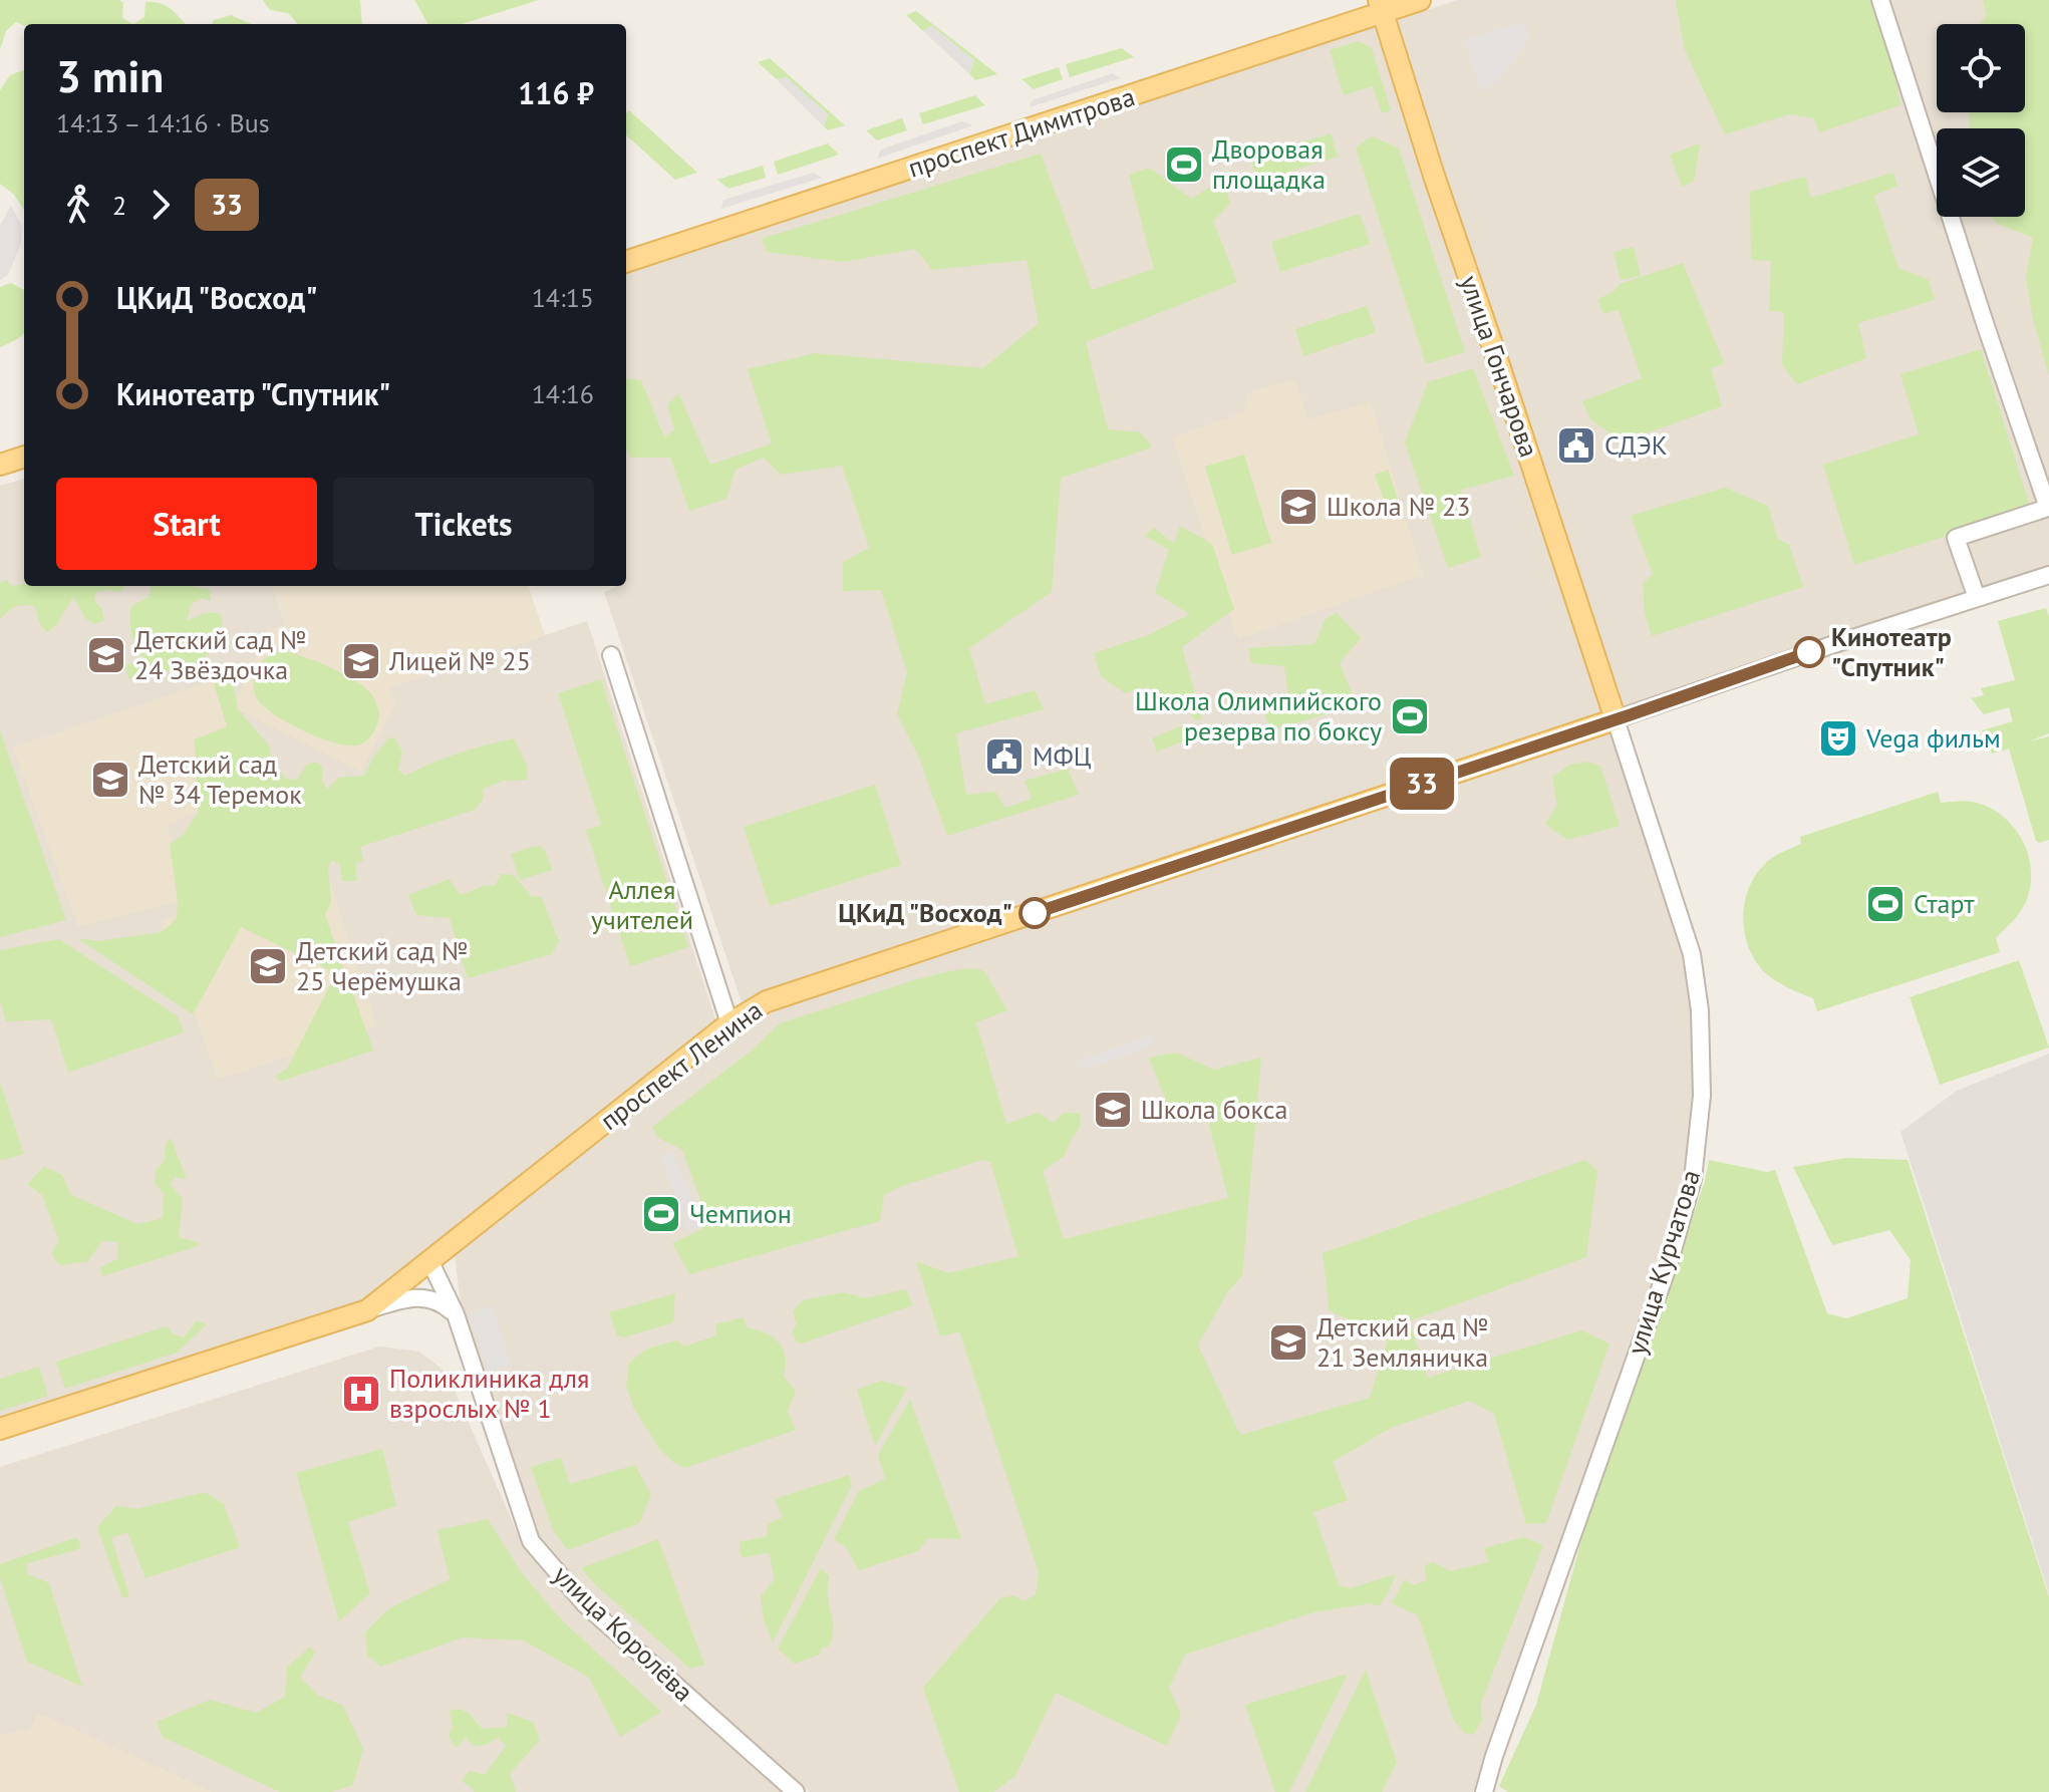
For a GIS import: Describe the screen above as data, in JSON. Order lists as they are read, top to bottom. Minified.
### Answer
{"streets":{"main road":["проспект Димитрова","улица Гончарова","проспект Ленина"],"street":["улица Курчатова","улица Королёва"]},"crossings":[["проспект Димитрова","улица Гончарова"],["улица Гончарова","проспект Ленина"],["улица Гончарова","улица Курчатова"],["проспект Ленина","улица Курчатова"],["проспект Ленина","улица Королёва"]],"parks":["Аллея учителей"],"places":{"sports":["Дворовая площадка","Школа Олимпийского резерва по боксу","Старт","Чемпион"],"public building":["СДЭК","МФЦ"],"school or university":["Школа № 23","Детский сад № 24 Звёздочка","Лицей № 25","Детский сад № 34 Теремок","Детский сад № 25 Черёмушка","Школа бокса","Детский сад № 21 Земляничка"],"other":["Кинотеатр \"Спутник\"","ЦКиД \"Восход\""],"theatre":["Vega фильм"],"hospital":["Поликлиника для взрослых № 1"]},"lines":["bus line 33"],"page":{"on_map":"33","heading":["3 min","14:13 – 14:16 · Bus","116 ₽"],"legs":["2","33"],"list":[{"name":"ЦКиД \"Восход\"","value":"14:15"},{"name":"Кинотеатр \"Спутник\"","value":"14:16"}],"buttons":["Start","Tickets"]}}
